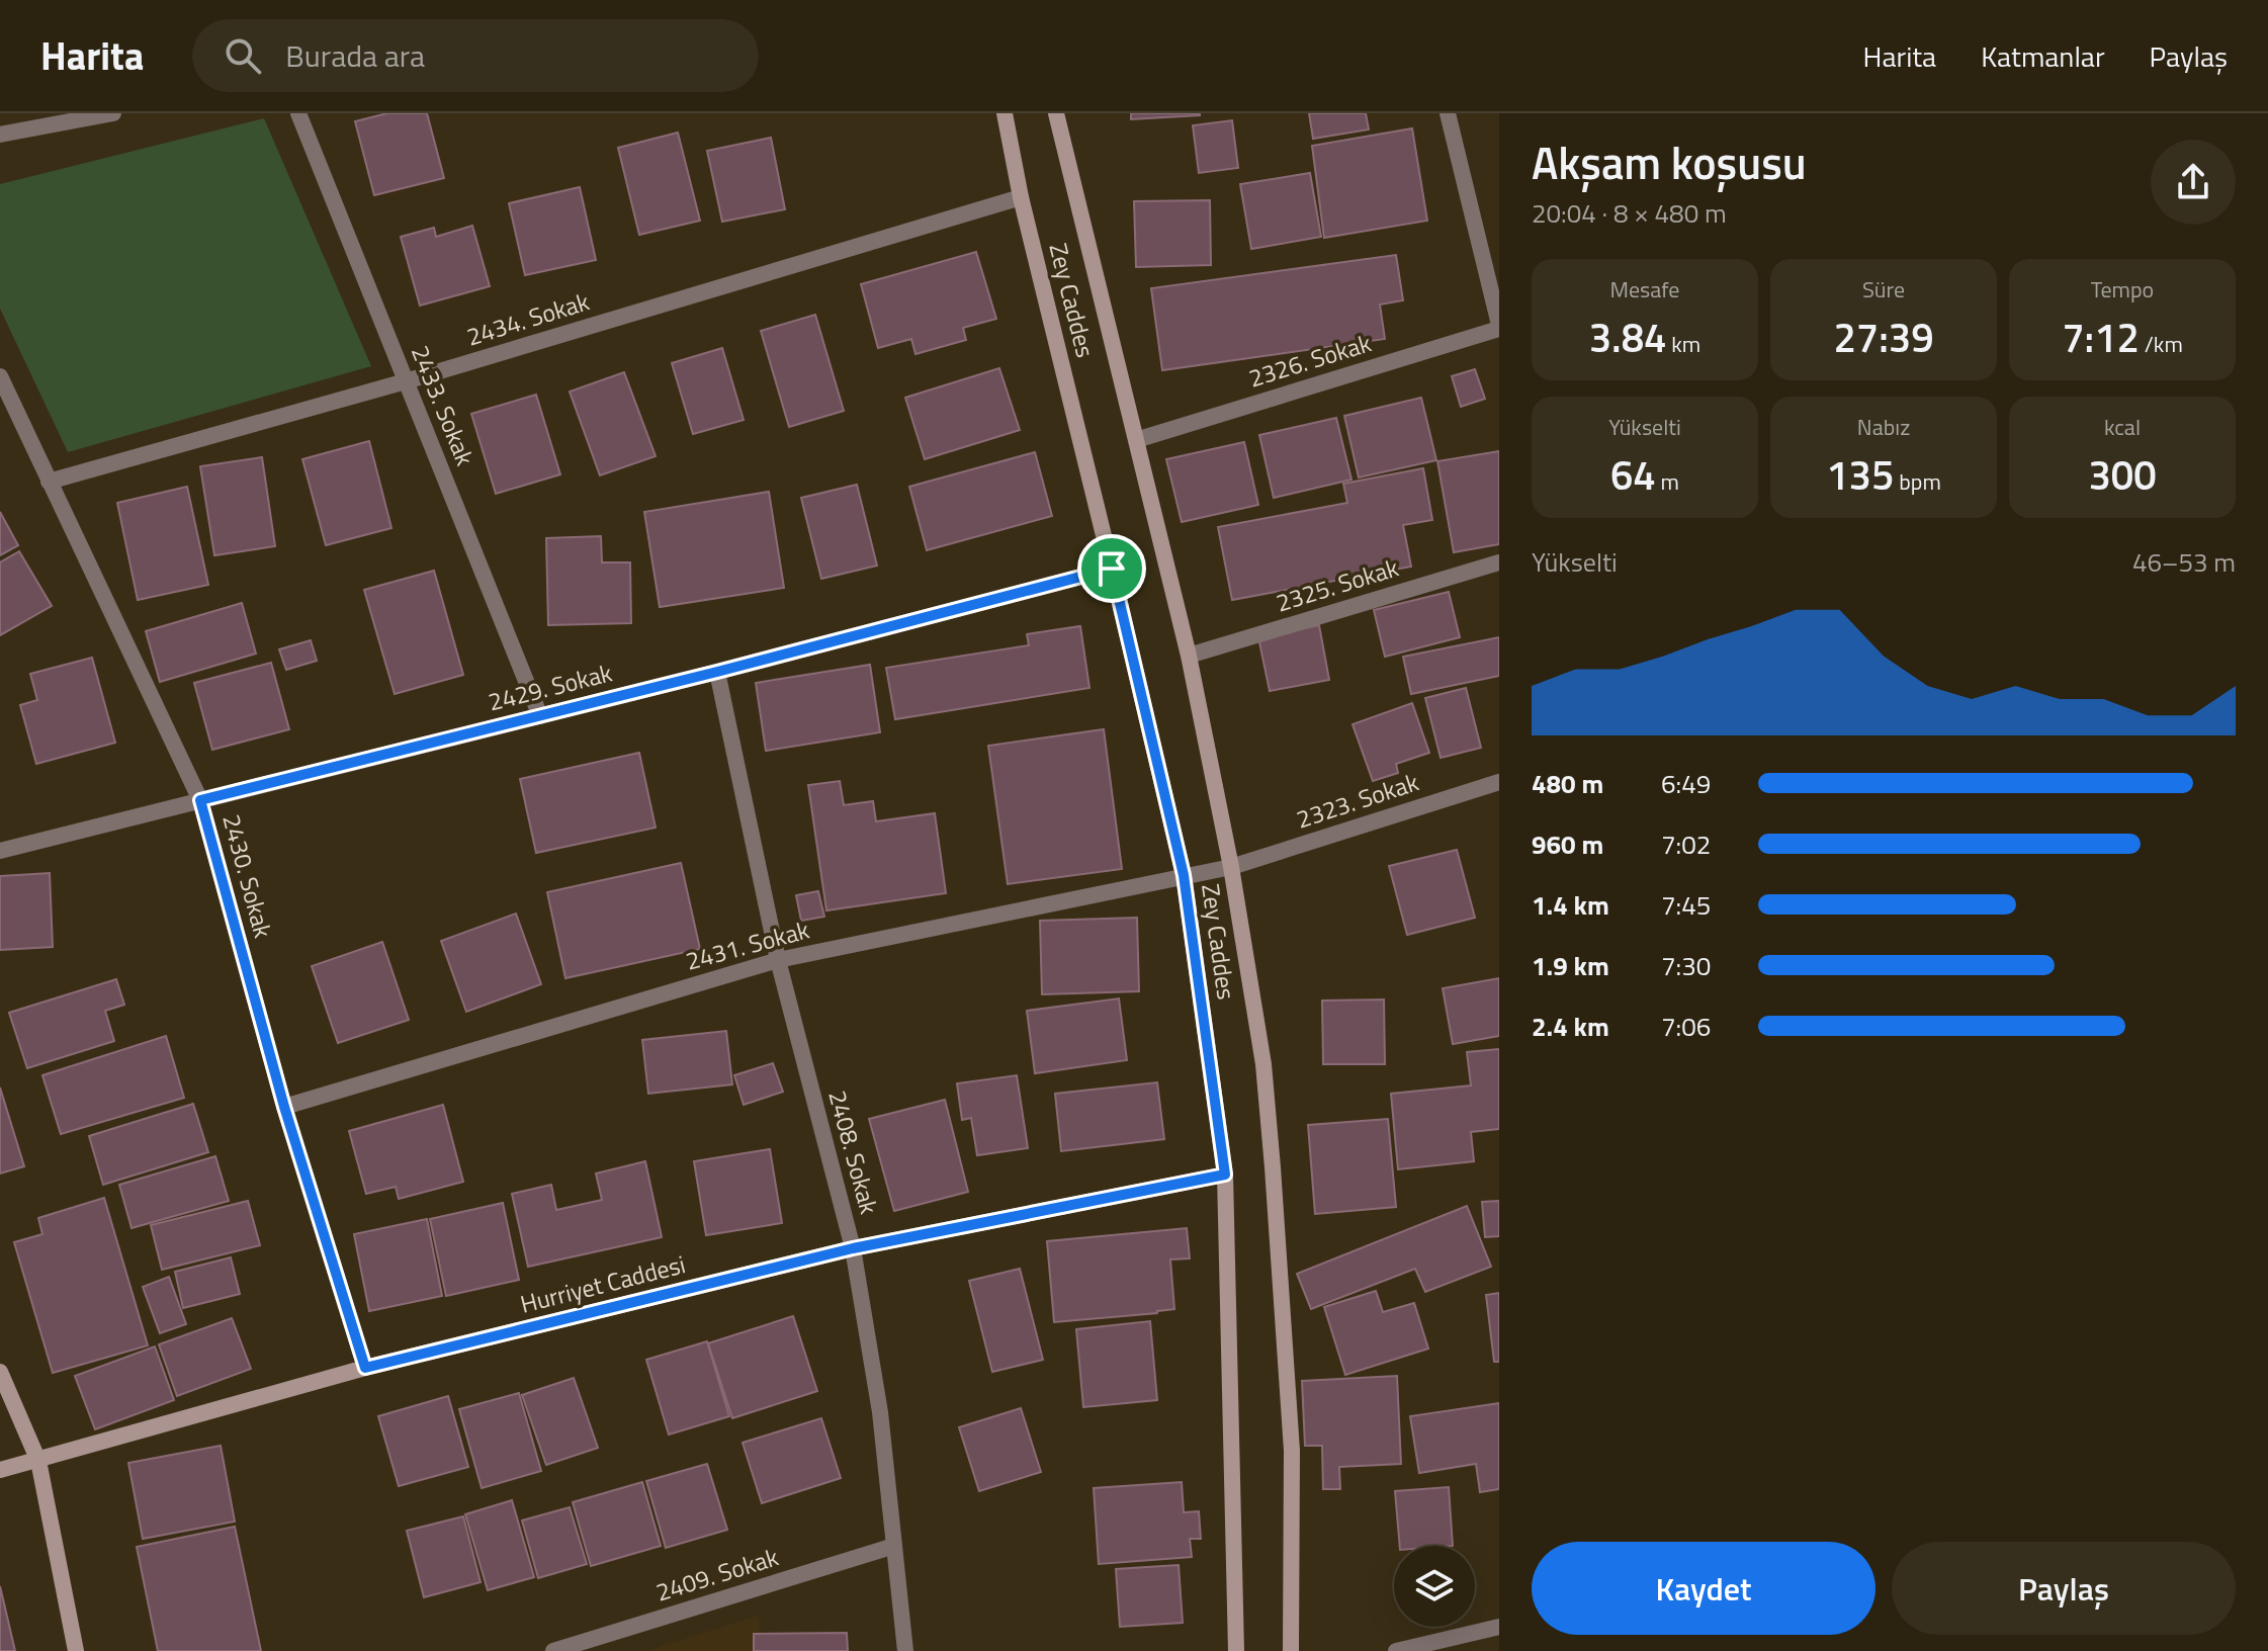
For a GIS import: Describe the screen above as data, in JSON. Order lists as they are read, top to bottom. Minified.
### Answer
{"streets":{"main road":["Zey Caddes","Hurriyet Caddesi"],"street":["2434. Sokak","2326. Sokak","2433. Sokak","2325. Sokak","2429. Sokak","2323. Sokak","2430. Sokak","2431. Sokak","2408. Sokak","2409. Sokak"]},"crossings":[["Zey Caddes","2434. Sokak"],["Zey Caddes","2326. Sokak"],["Zey Caddes","2325. Sokak"],["Zey Caddes","2429. Sokak"],["Zey Caddes","2323. Sokak"],["Zey Caddes","2431. Sokak"],["Zey Caddes","Hurriyet Caddesi"],["2434. Sokak","2433. Sokak"],["2434. Sokak","2430. Sokak"],["2433. Sokak","2429. Sokak"],["2429. Sokak","2430. Sokak"],["2429. Sokak","2408. Sokak"],["2323. Sokak","2431. Sokak"],["2430. Sokak","2431. Sokak"],["2430. Sokak","Hurriyet Caddesi"],["2431. Sokak","2408. Sokak"],["2408. Sokak","Hurriyet Caddesi"],["2408. Sokak","2409. Sokak"]],"page":{"header":"Harita","search":"Burada ara","nav":["Harita","Katmanlar","Paylaş"],"heading":["Akşam koşusu","20:04 · 8 × 480 m"],"stats":[["Mesafe","3.84 km"],["Süre","27:39"],["Tempo","7:12 /km"],["Yükselti","64 m"],["Nabız","135 bpm"],["kcal","300"]],"chart":["Yükselti","46–53 m"],"list":[{"name":"480 m","note":"6:49"},{"name":"960 m","note":"7:02"},{"name":"1.4 km","note":"7:45"},{"name":"1.9 km","note":"7:30"},{"name":"2.4 km","note":"7:06"}],"buttons":["Kaydet","Paylaş"]}}
